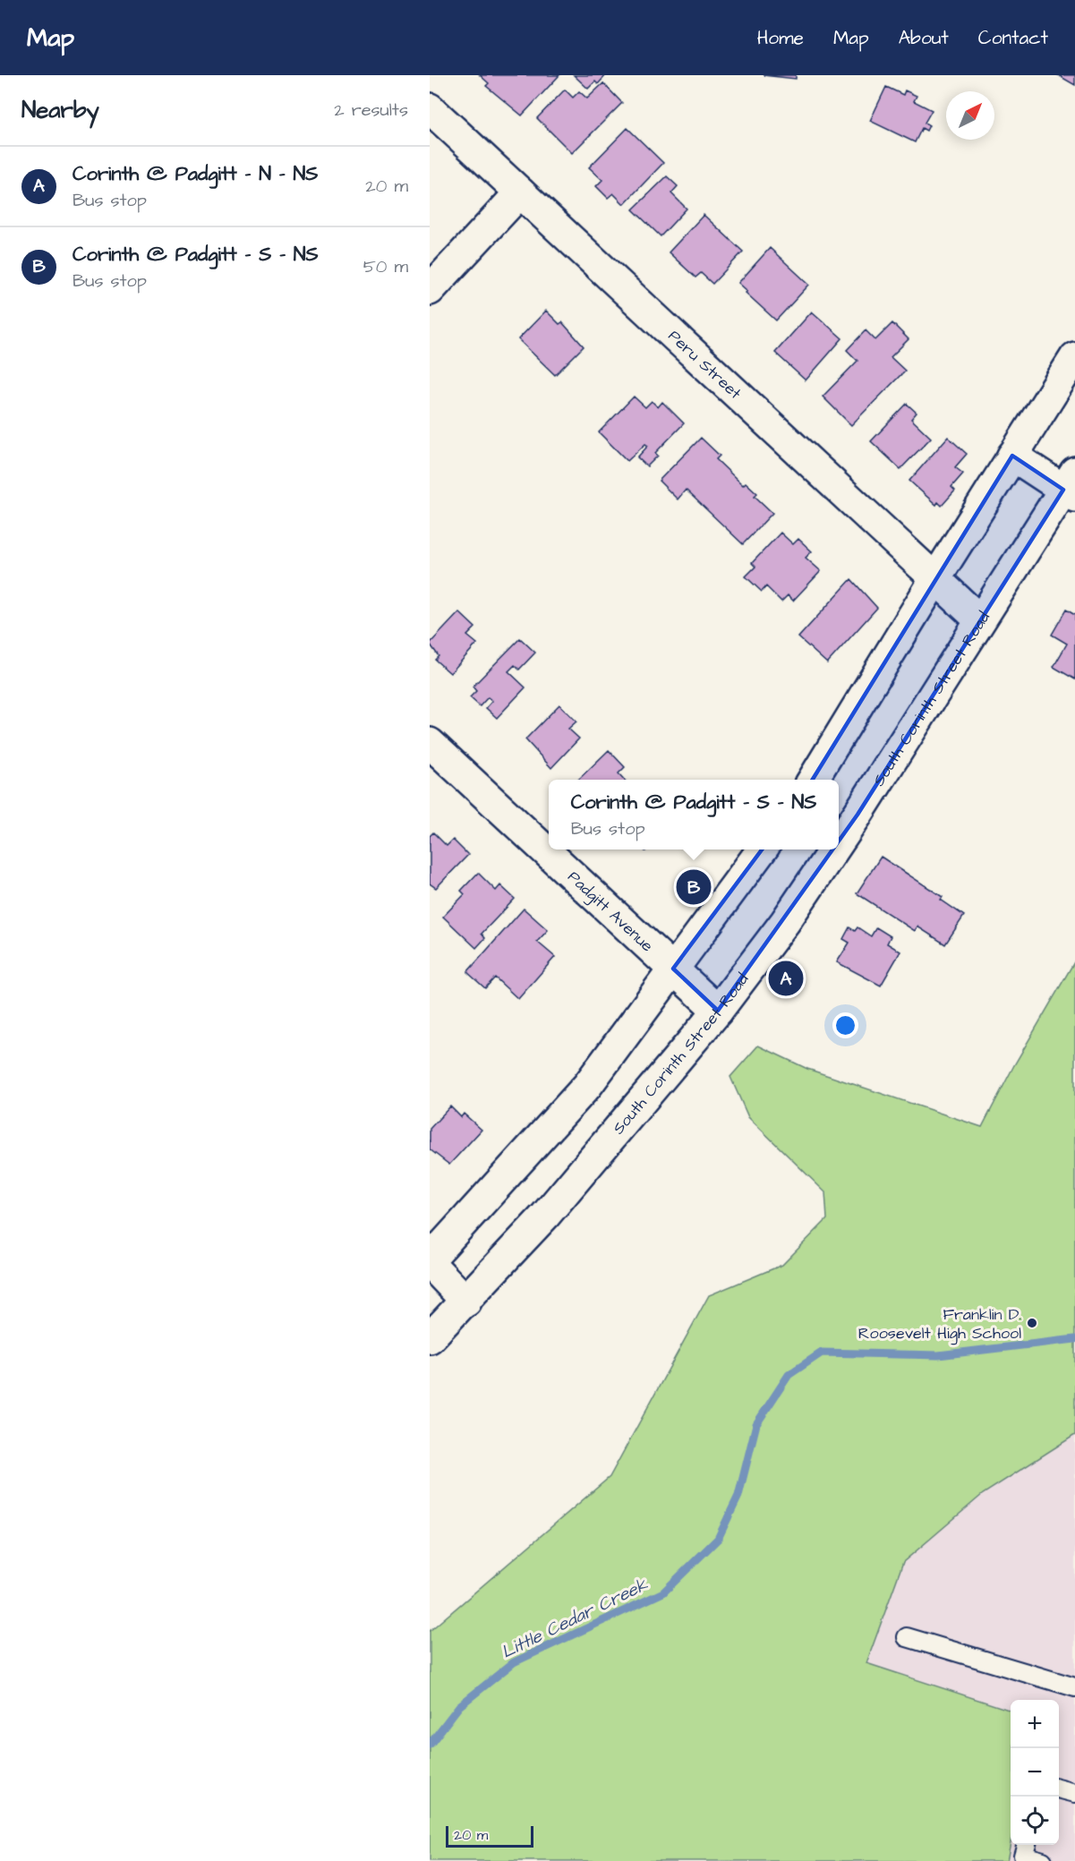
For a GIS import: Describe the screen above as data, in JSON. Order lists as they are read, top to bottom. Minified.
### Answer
{"streets":{"main road":["Peru Street","South Corinth Street Road","Padgitt Avenue"]},"crossings":[["Peru Street","South Corinth Street Road"],["South Corinth Street Road","Padgitt Avenue"]],"water":["Little Cedar Creek"],"places":["Franklin D. Roosevelt High School"],"scale_bar":"20 m","north":"top right","page":{"header":"Map","nav":["Home","Map","About","Contact"],"heading":["Nearby","2 results"],"list":[{"mark":"A","name":"Corinth @ Padgitt - N - NS","note":"Bus stop","value":"20 m"},{"mark":"B","name":"Corinth @ Padgitt - S - NS","note":"Bus stop","value":"50 m"}],"popup":["Corinth @ Padgitt - S - NS","Bus stop"],"pins":["B","A"],"map_buttons":["+","−"],"scale":"20 m"}}
